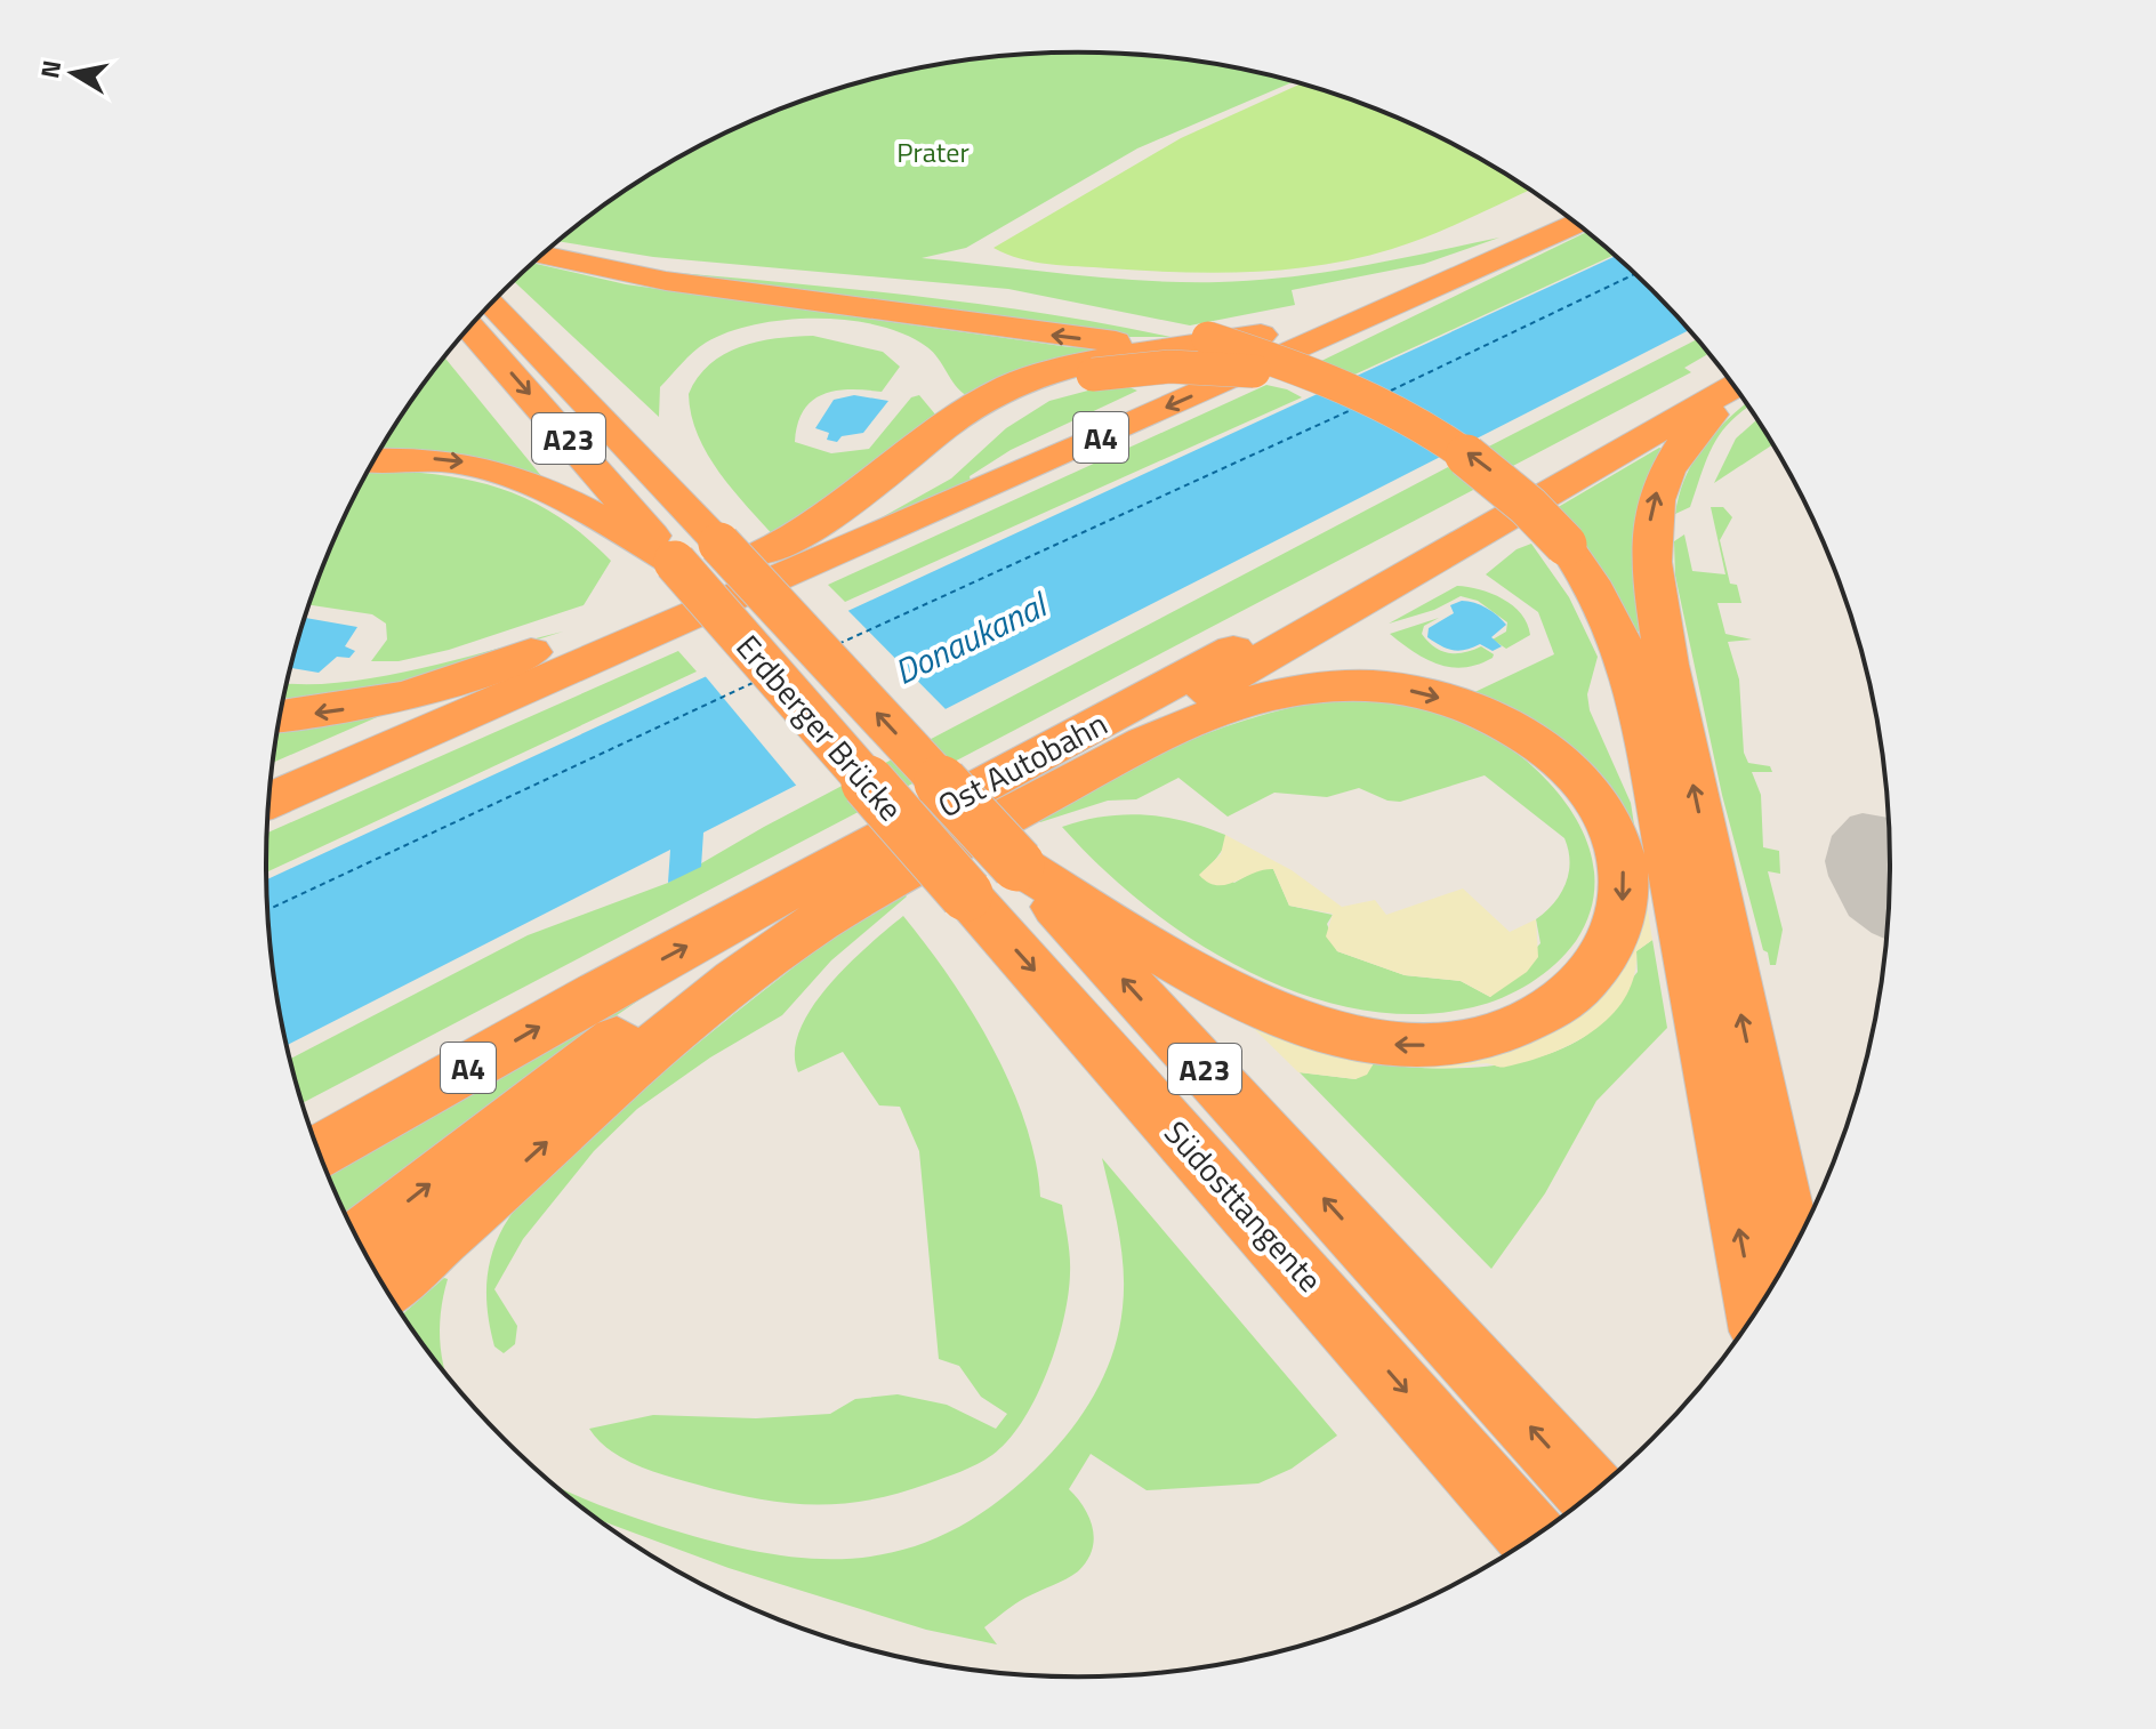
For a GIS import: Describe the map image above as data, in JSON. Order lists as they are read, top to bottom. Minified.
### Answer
{"streets":{"highway":["A4","A23","Erdberger Brücke","Ost Autobahn","Südosttangente"]},"crossings":[["A23","Erdberger Brücke"],["Erdberger Brücke","Südosttangente"]],"water":["Donaukanal"],"parks":["Prater"],"north":"left"}
